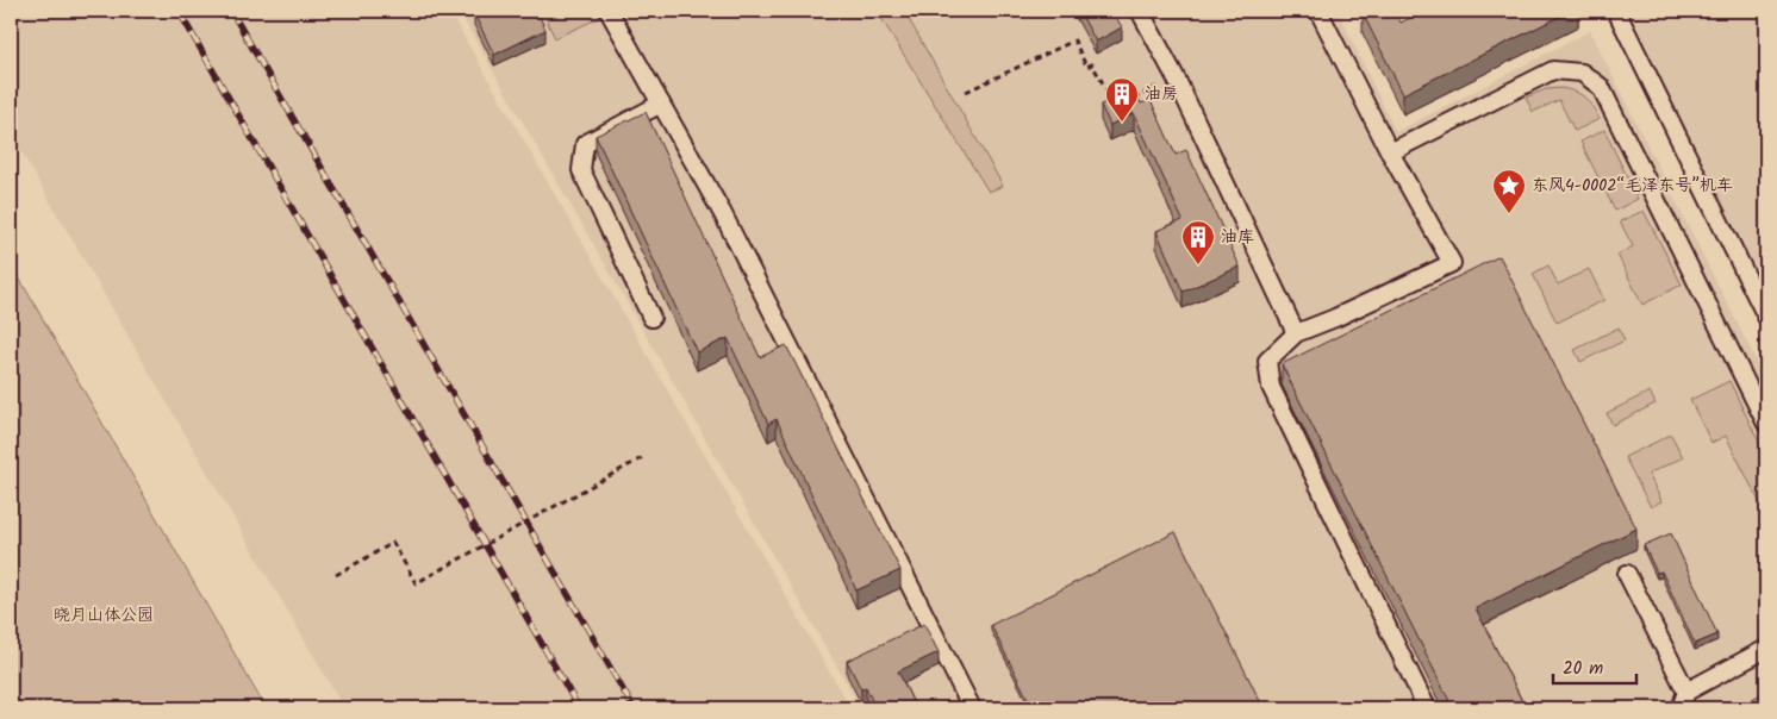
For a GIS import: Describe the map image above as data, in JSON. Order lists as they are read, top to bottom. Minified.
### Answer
{"parks":["晓月山体公园"],"places":{"building":["油房","油库"],"place":["东风4-0002“毛泽东号”机车"]},"scale_bar":"20 m"}
